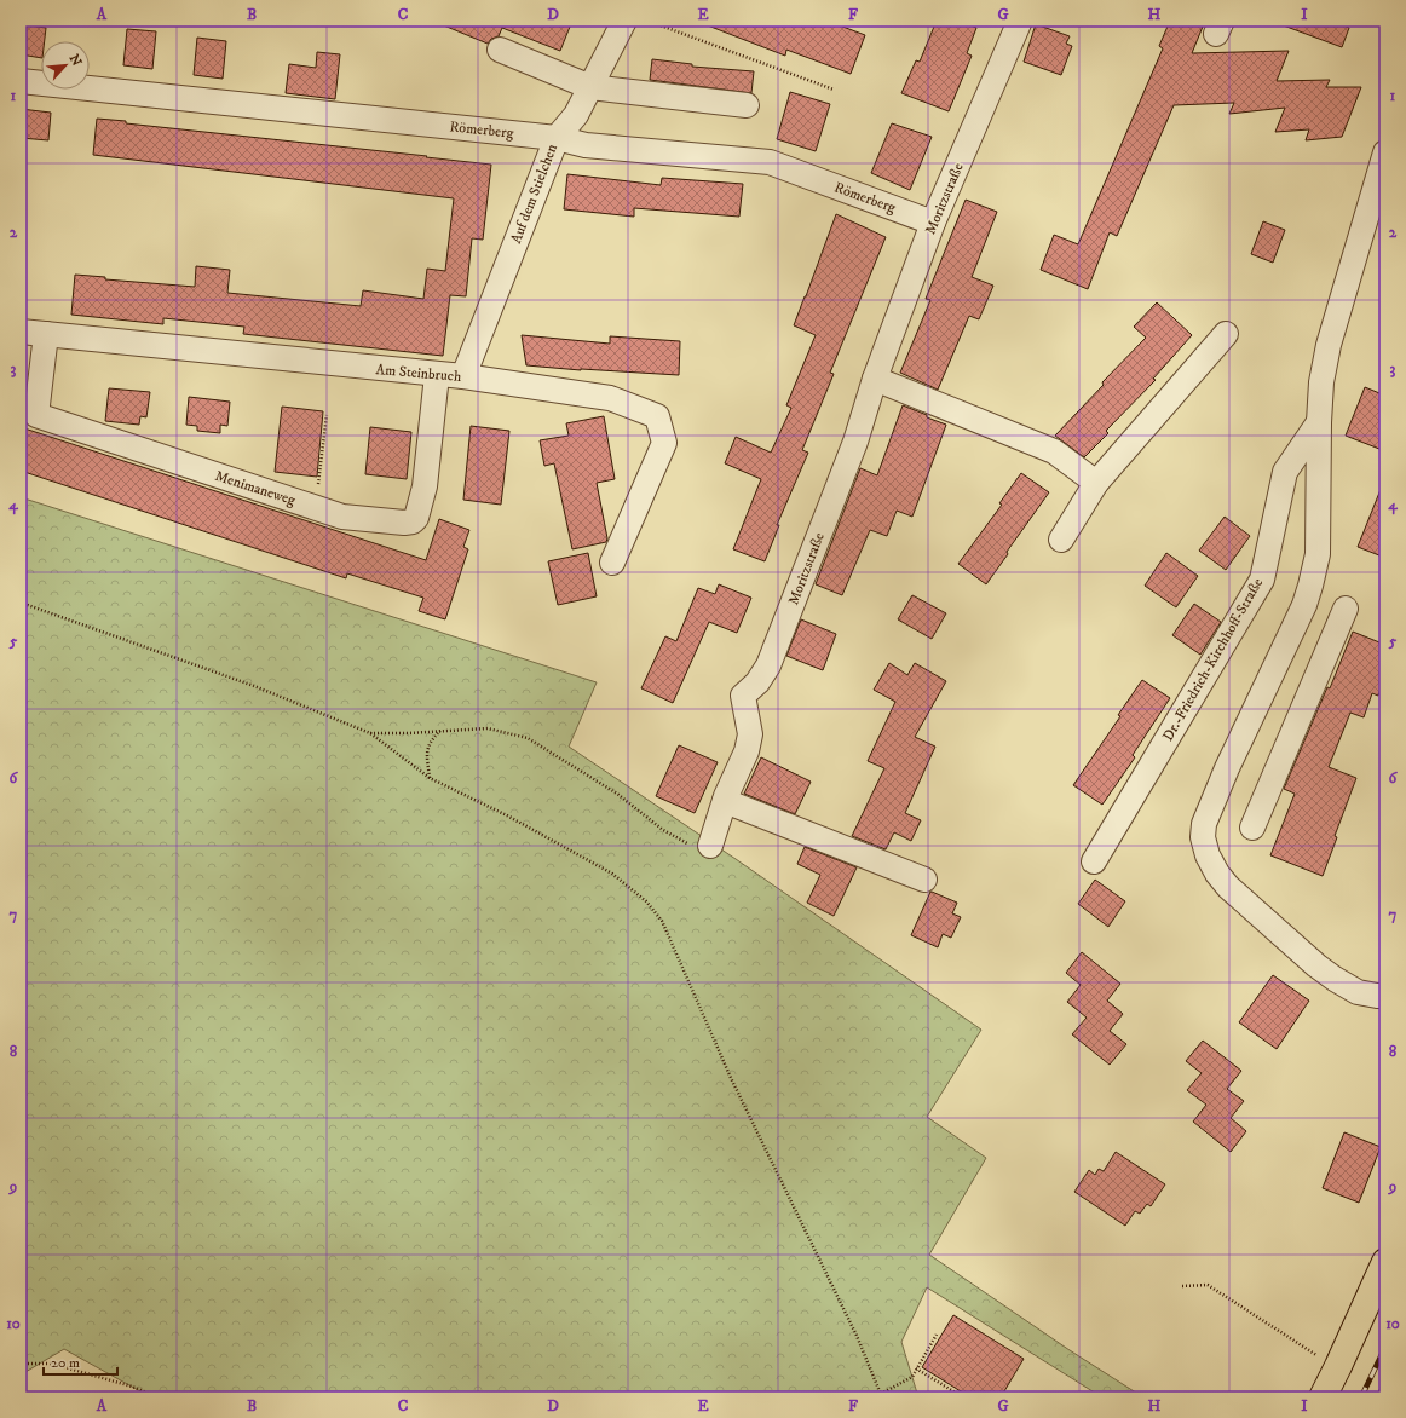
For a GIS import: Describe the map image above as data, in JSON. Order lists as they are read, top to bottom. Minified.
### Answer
{"streets":{"street":["Römerberg","Auf dem Stielchen","Moritzstraße","Am Steinbruch","Menimaneweg","Dr.-Friedrich-Kirchhoff-Straße"]},"crossings":[["Römerberg","Auf dem Stielchen"],["Römerberg","Moritzstraße"],["Auf dem Stielchen","Am Steinbruch"],["Am Steinbruch","Menimaneweg"]],"scale_bar":"20 m","north":"top right","grid":{"columns":["A","B","C","D","E","F","G","H","I"],"rows":["1","2","3","4","5","6","7","8","9","10"]}}
